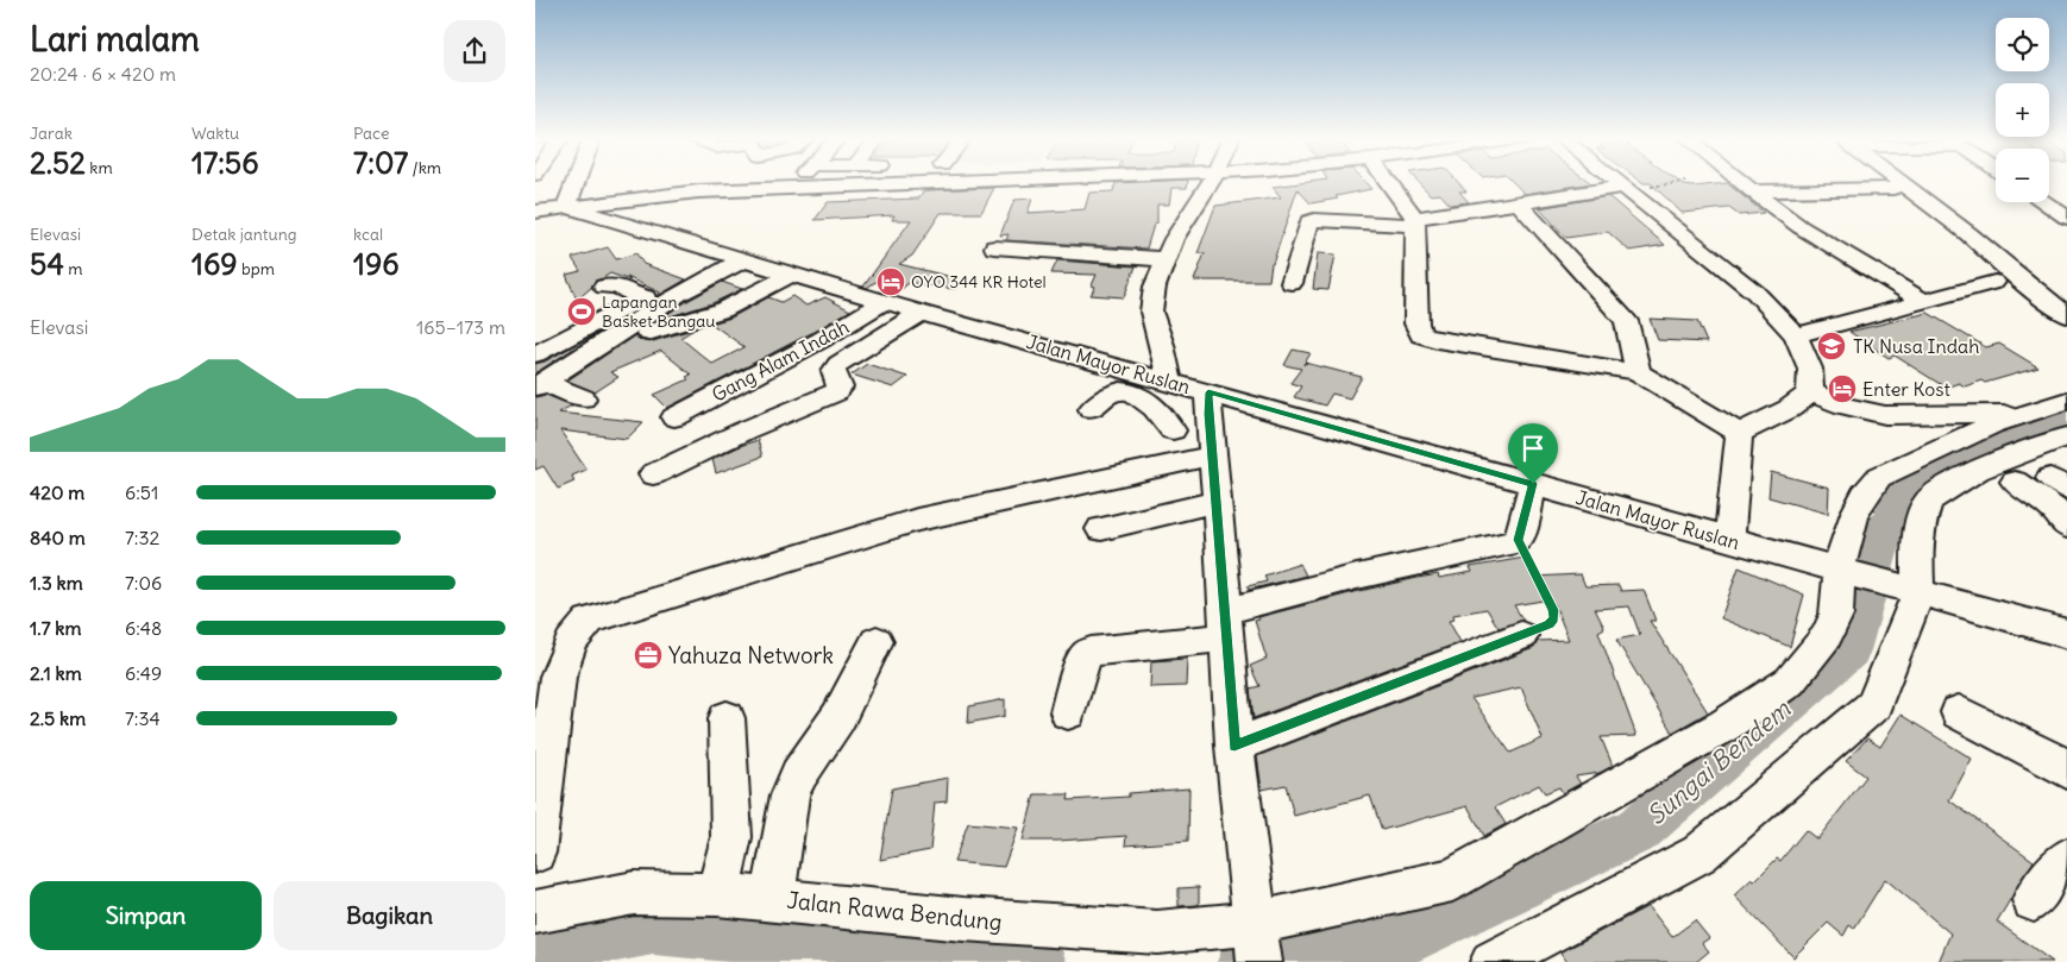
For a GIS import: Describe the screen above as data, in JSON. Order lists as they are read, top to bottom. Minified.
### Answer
{"streets":{"street":["Gang Alam Indah","Jalan Mayor Ruslan","Jalan Rawa Bendung"]},"crossings":[["Gang Alam Indah","Jalan Mayor Ruslan"],["Jalan Mayor Ruslan","Jalan Rawa Bendung"]],"water":["Sungai Bendem"],"places":{"hotel":["OYO 344 KR Hotel","Enter Kost"],"sports":["Lapangan Basket Bangau"],"school or university":["TK Nusa Indah"],"office":["Yahuza Network"]},"page":{"heading":["Lari malam","20:24 · 6 × 420 m"],"map_buttons":["+","−"],"stats":[["Jarak","2.52 km"],["Waktu","17:56"],["Pace","7:07 /km"],["Elevasi","54 m"],["Detak jantung","169 bpm"],["kcal","196"]],"chart":["Elevasi","165–173 m"],"list":[{"name":"420 m","note":"6:51"},{"name":"840 m","note":"7:32"},{"name":"1.3 km","note":"7:06"},{"name":"1.7 km","note":"6:48"},{"name":"2.1 km","note":"6:49"},{"name":"2.5 km","note":"7:34"}],"buttons":["Simpan","Bagikan"]}}
